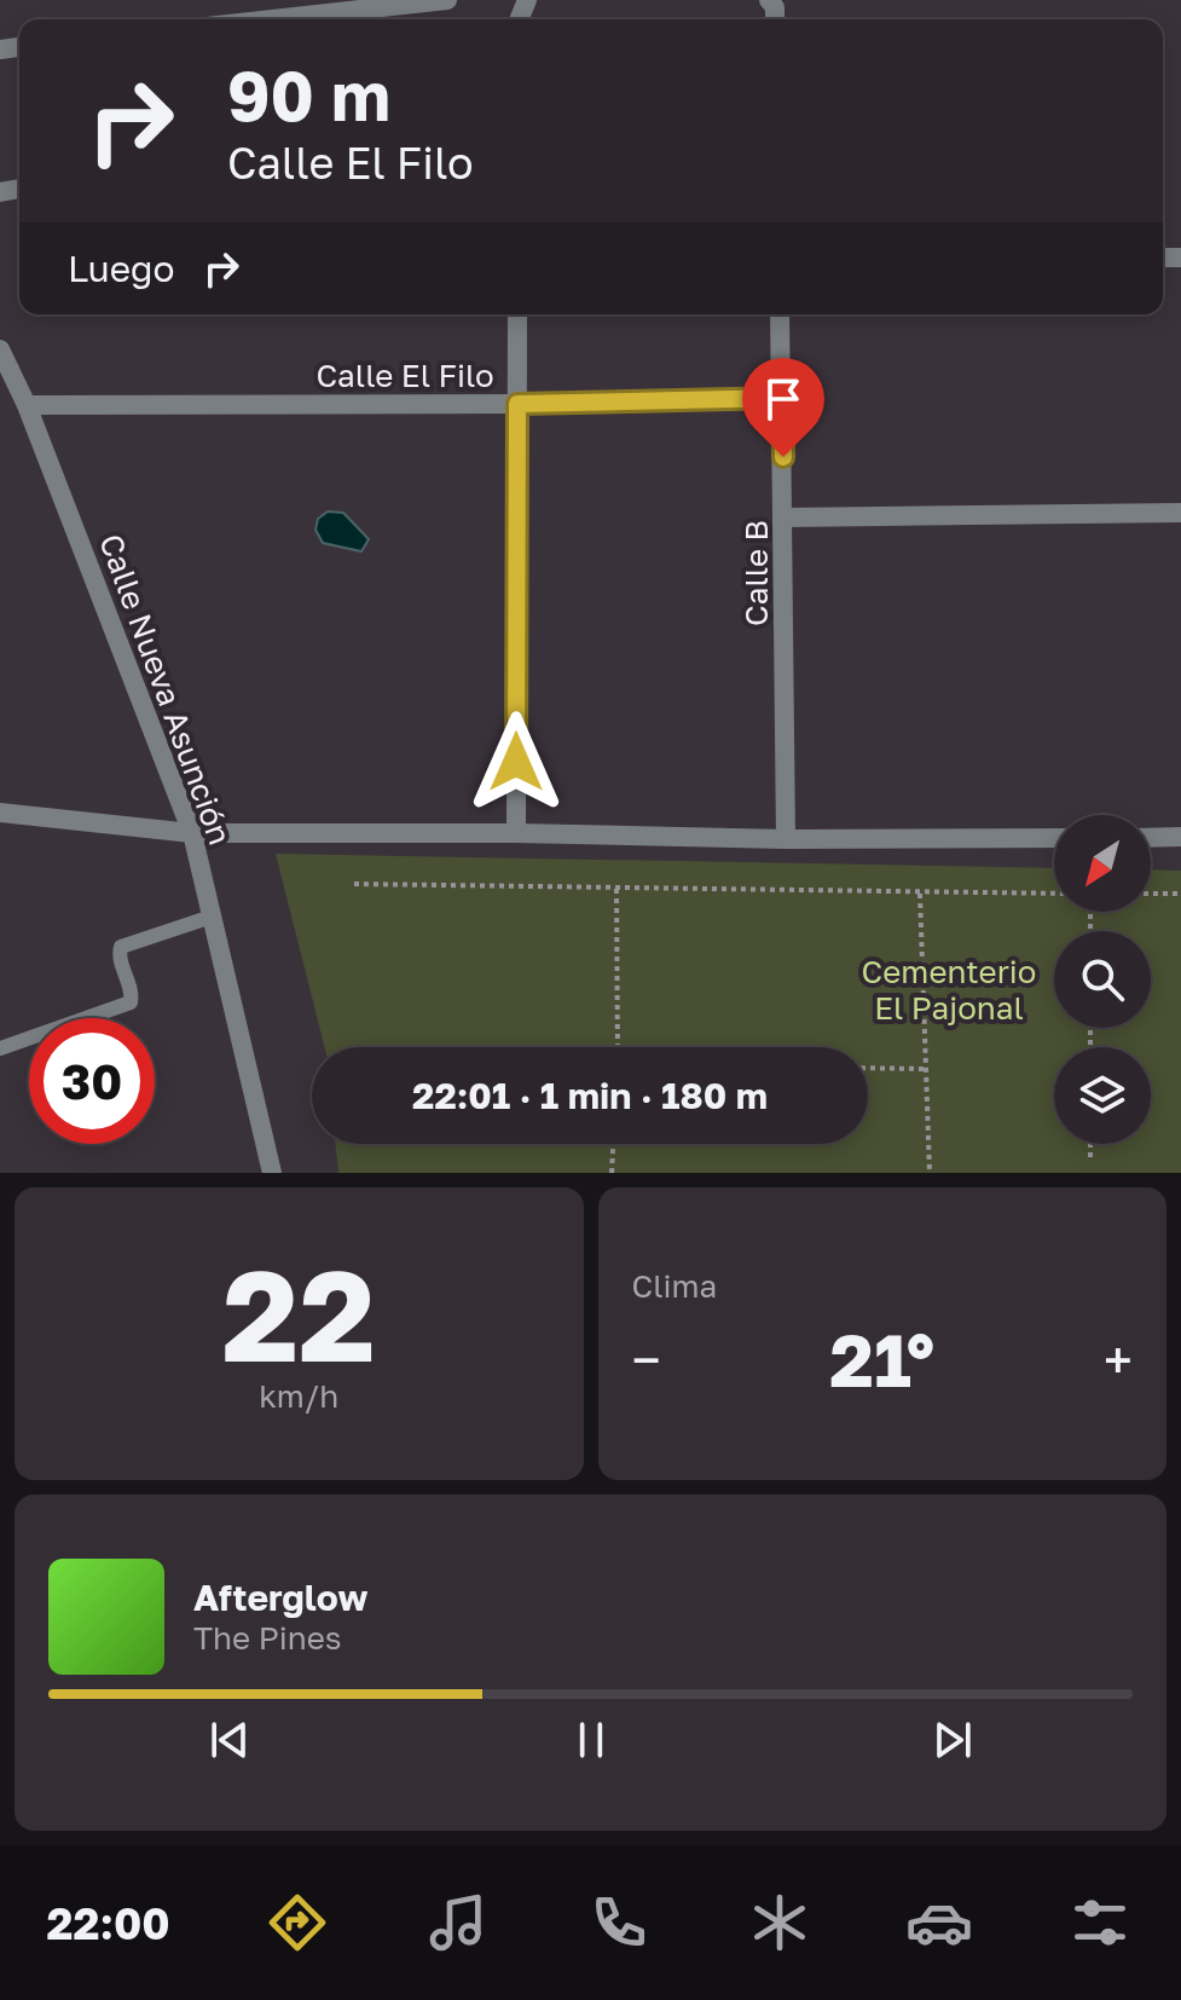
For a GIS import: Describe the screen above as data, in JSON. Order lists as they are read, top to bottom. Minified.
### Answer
{"streets":{"street":["Calle El Filo","Calle B","Calle Nueva Asunción"]},"crossings":[["Calle El Filo","Calle B"],["Calle El Filo","Calle Nueva Asunción"]],"parks":["Cementerio El Pajonal"],"north":"bottom left","page":{"turn":["90 m","Calle El Filo"],"then":"Luego","limit":"30","trip":"22:01 · 1 min · 180 m","tile":[["22","km/h"],"Clima"],"heat":["−","21°","+"],"song":["Afterglow","The Pines"],"tabs":"22:00"}}
